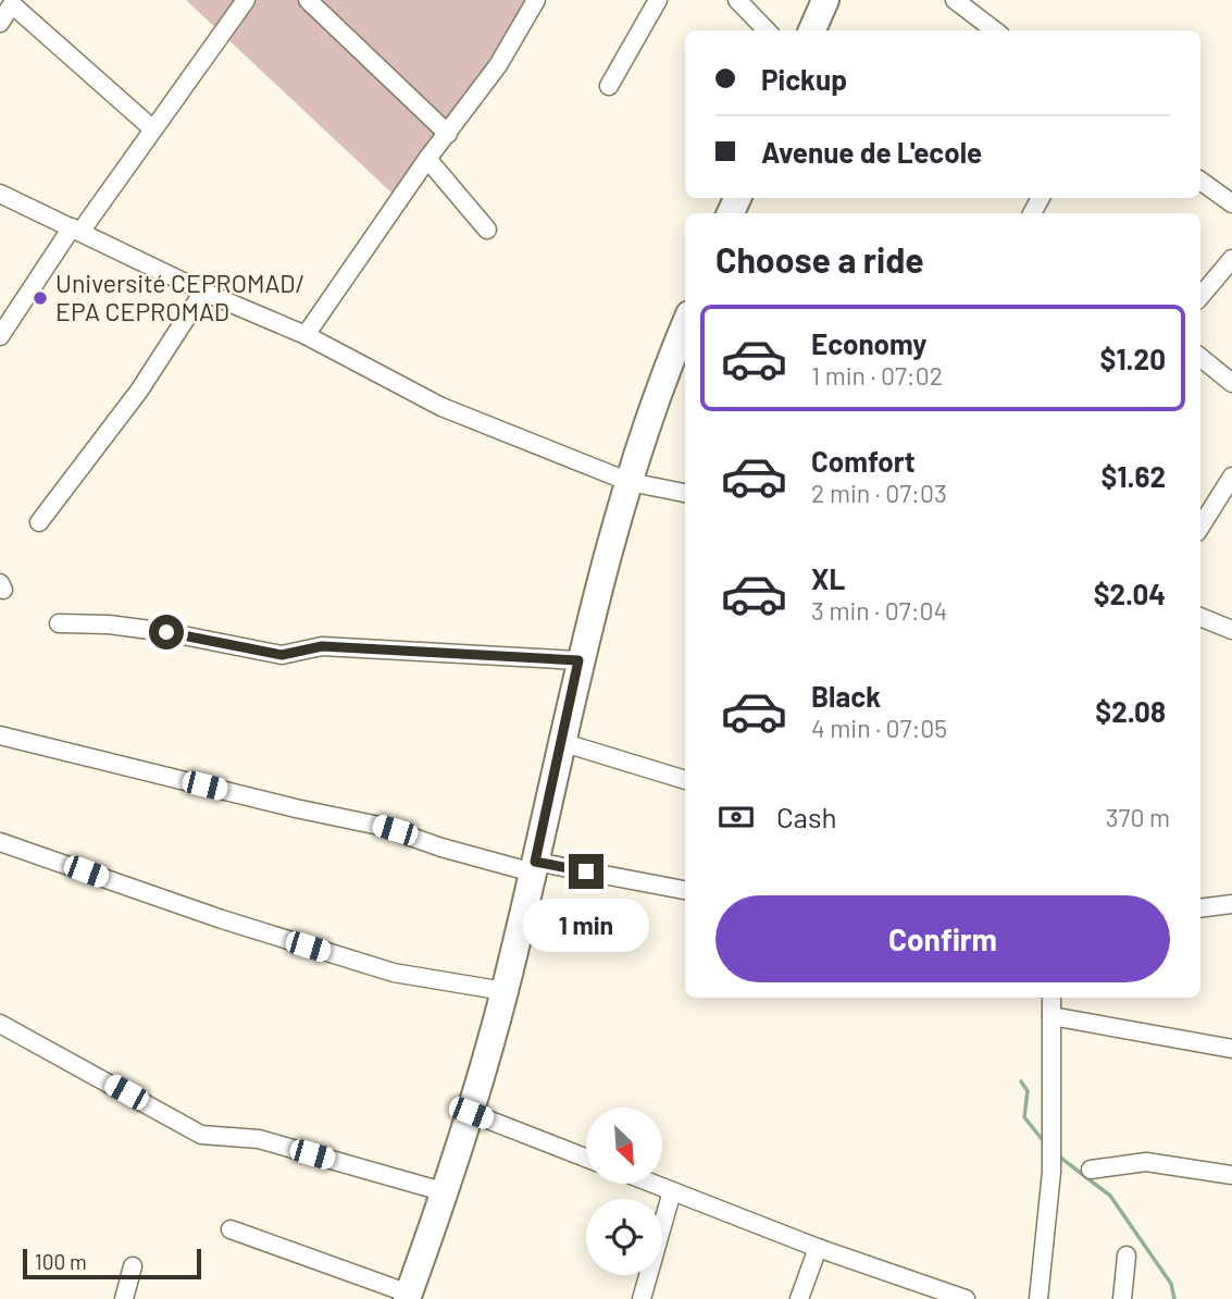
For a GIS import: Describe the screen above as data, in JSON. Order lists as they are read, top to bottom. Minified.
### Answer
{"places":["Université CEPROMAD/ EPA CEPROMAD"],"scale_bar":"100 m","north":"bottom right","page":{"banner":["Pickup","Avenue de L'ecole"],"heading":"Choose a ride","list":[{"name":"Economy","note":"1 min · 07:02","value":"$1.20"},{"name":"Comfort","note":"2 min · 07:03","value":"$1.62"},{"name":"XL","note":"3 min · 07:04","value":"$2.04"},{"name":"Black","note":"4 min · 07:05","value":"$2.08"}],"pay":["Cash","370 m"],"buttons":"Confirm","bubble":"1 min","scale":"100 m"}}
